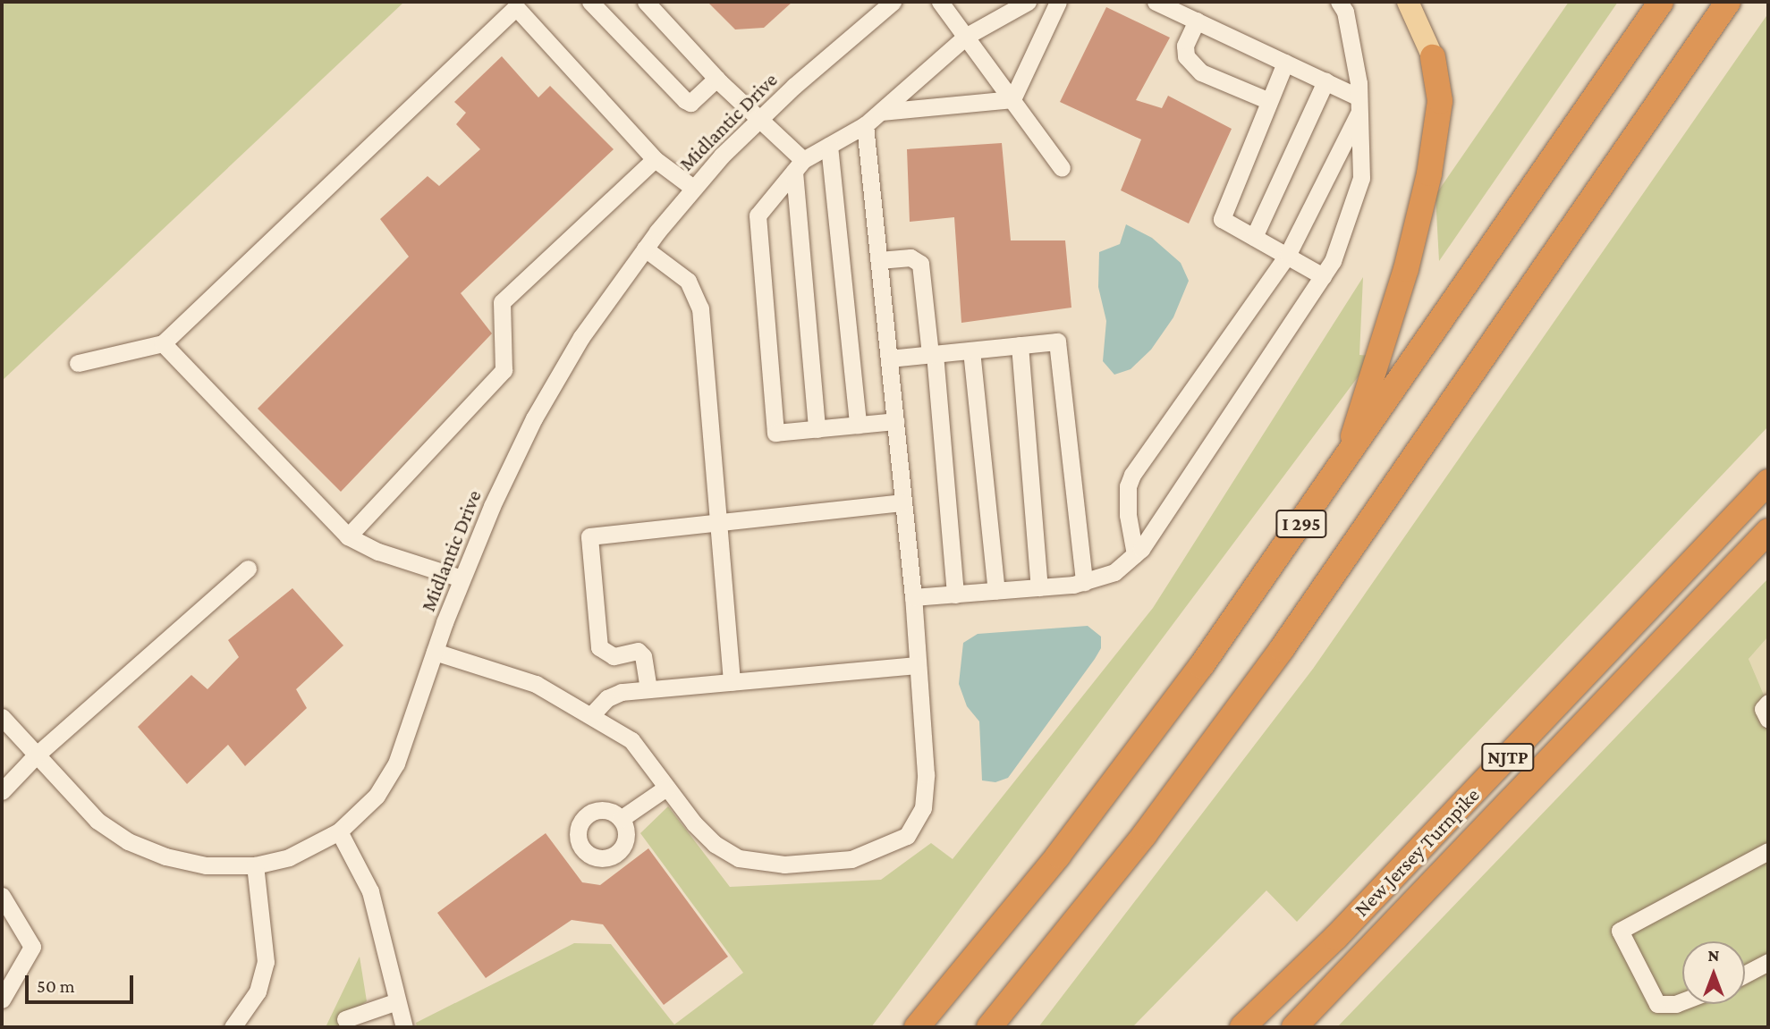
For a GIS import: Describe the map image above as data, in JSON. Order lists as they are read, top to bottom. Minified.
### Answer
{"streets":{"highway":["I 295","NJTP","New Jersey Turnpike"],"street":["Midlantic Drive"]},"scale_bar":"50 m","north":"top"}
